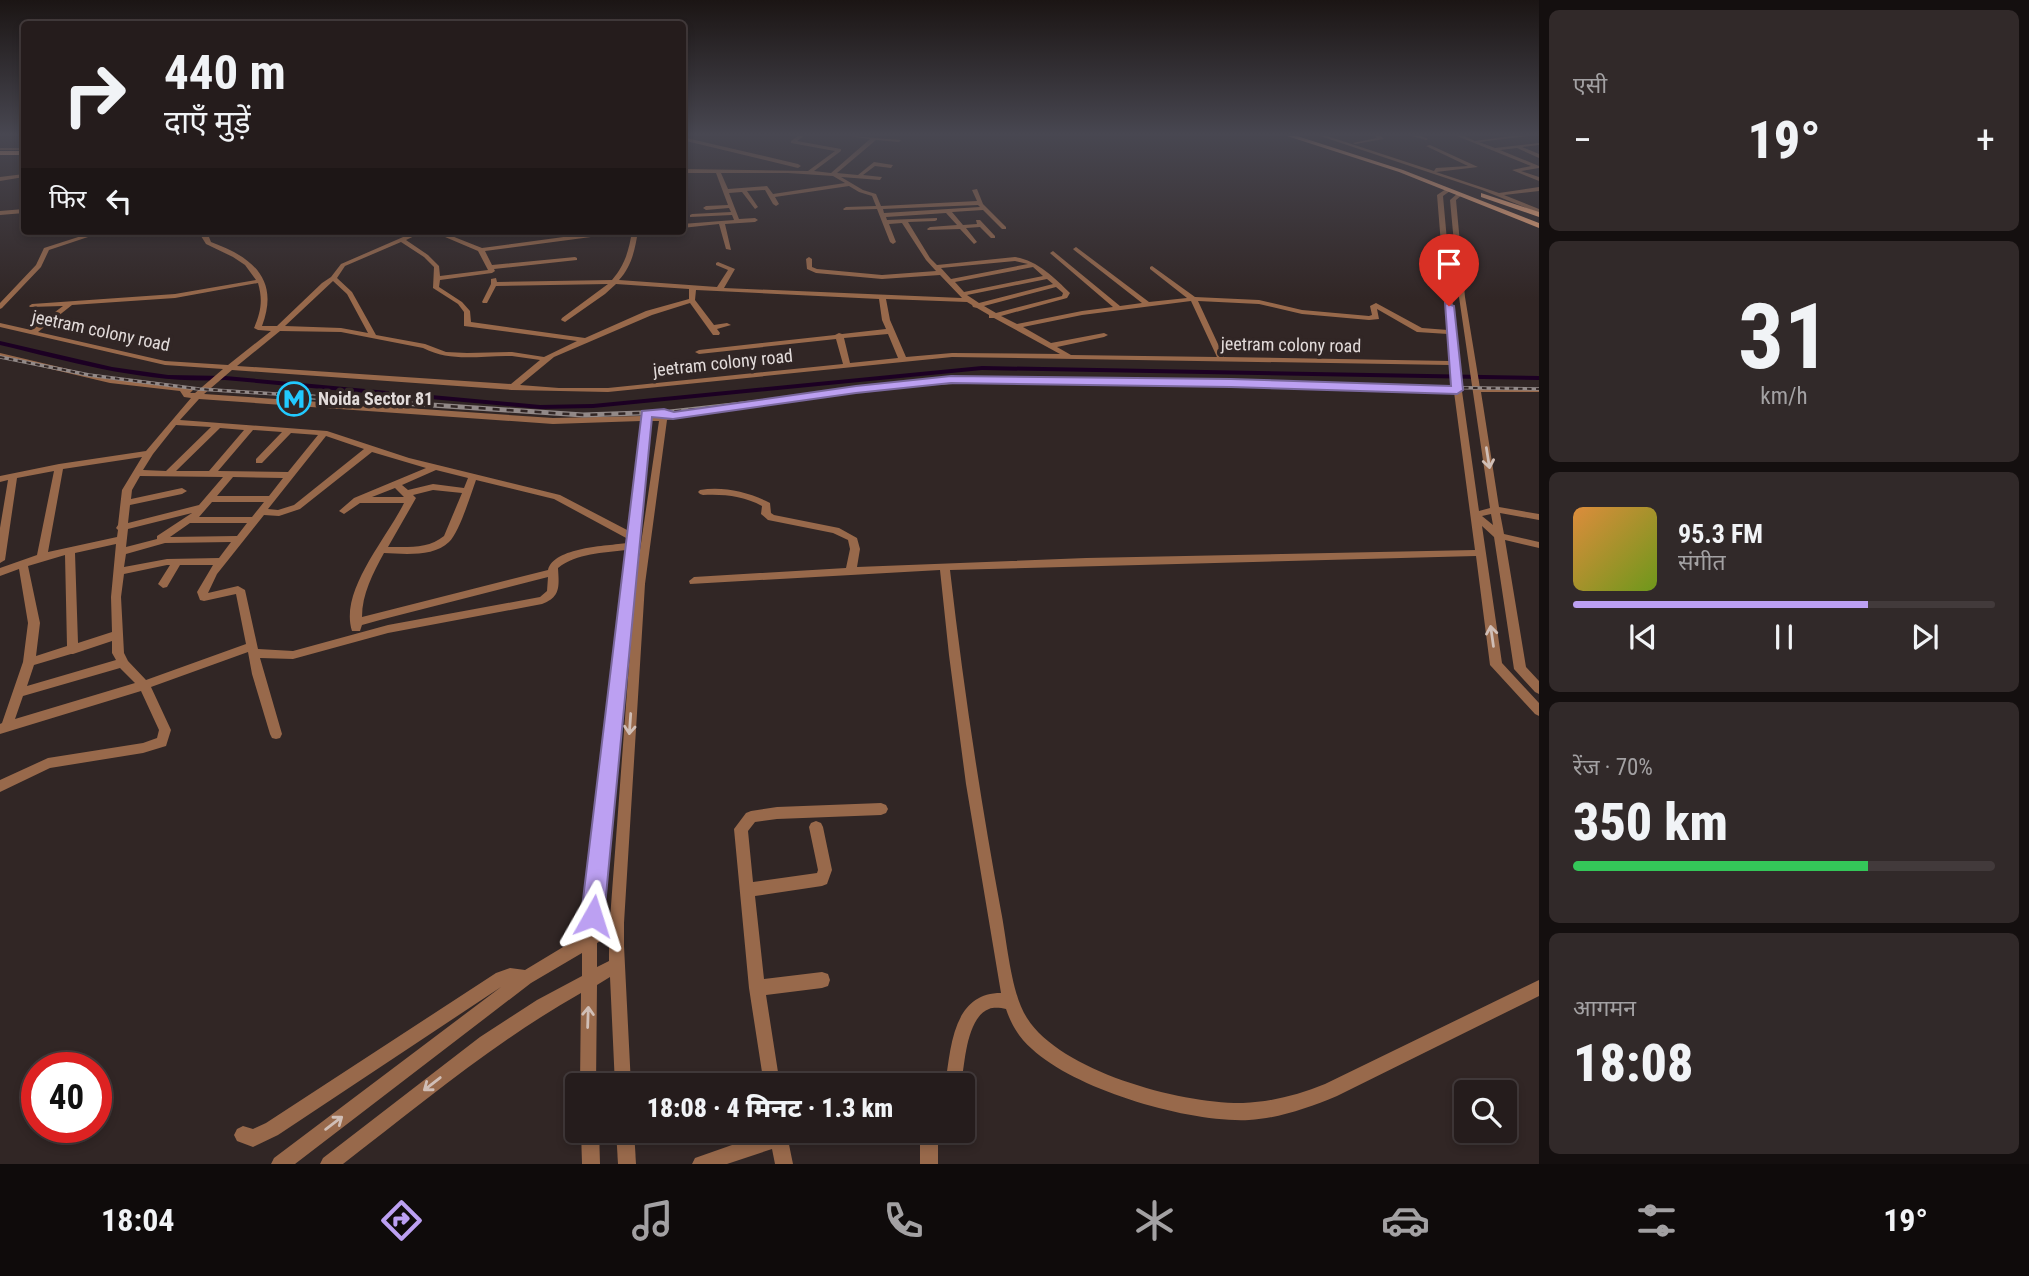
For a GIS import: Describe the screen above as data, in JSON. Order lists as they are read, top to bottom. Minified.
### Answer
{"streets":{"street":["jeetram colony road"]},"places":{"metro station":["Noida Sector 81"]},"page":{"tile":["एसी",["31","km/h"],["रेंज · 70%","350 km"],["आगमन","18:08"]],"turn":["440 m","दाएँ मुड़ें"],"heat":["−","19°","+"],"then":"फिर","song":["95.3 FM","संगीत"],"limit":"40","trip":"18:08 · 4 मिनट · 1.3 km","tabs":["18:04","19°"]}}
